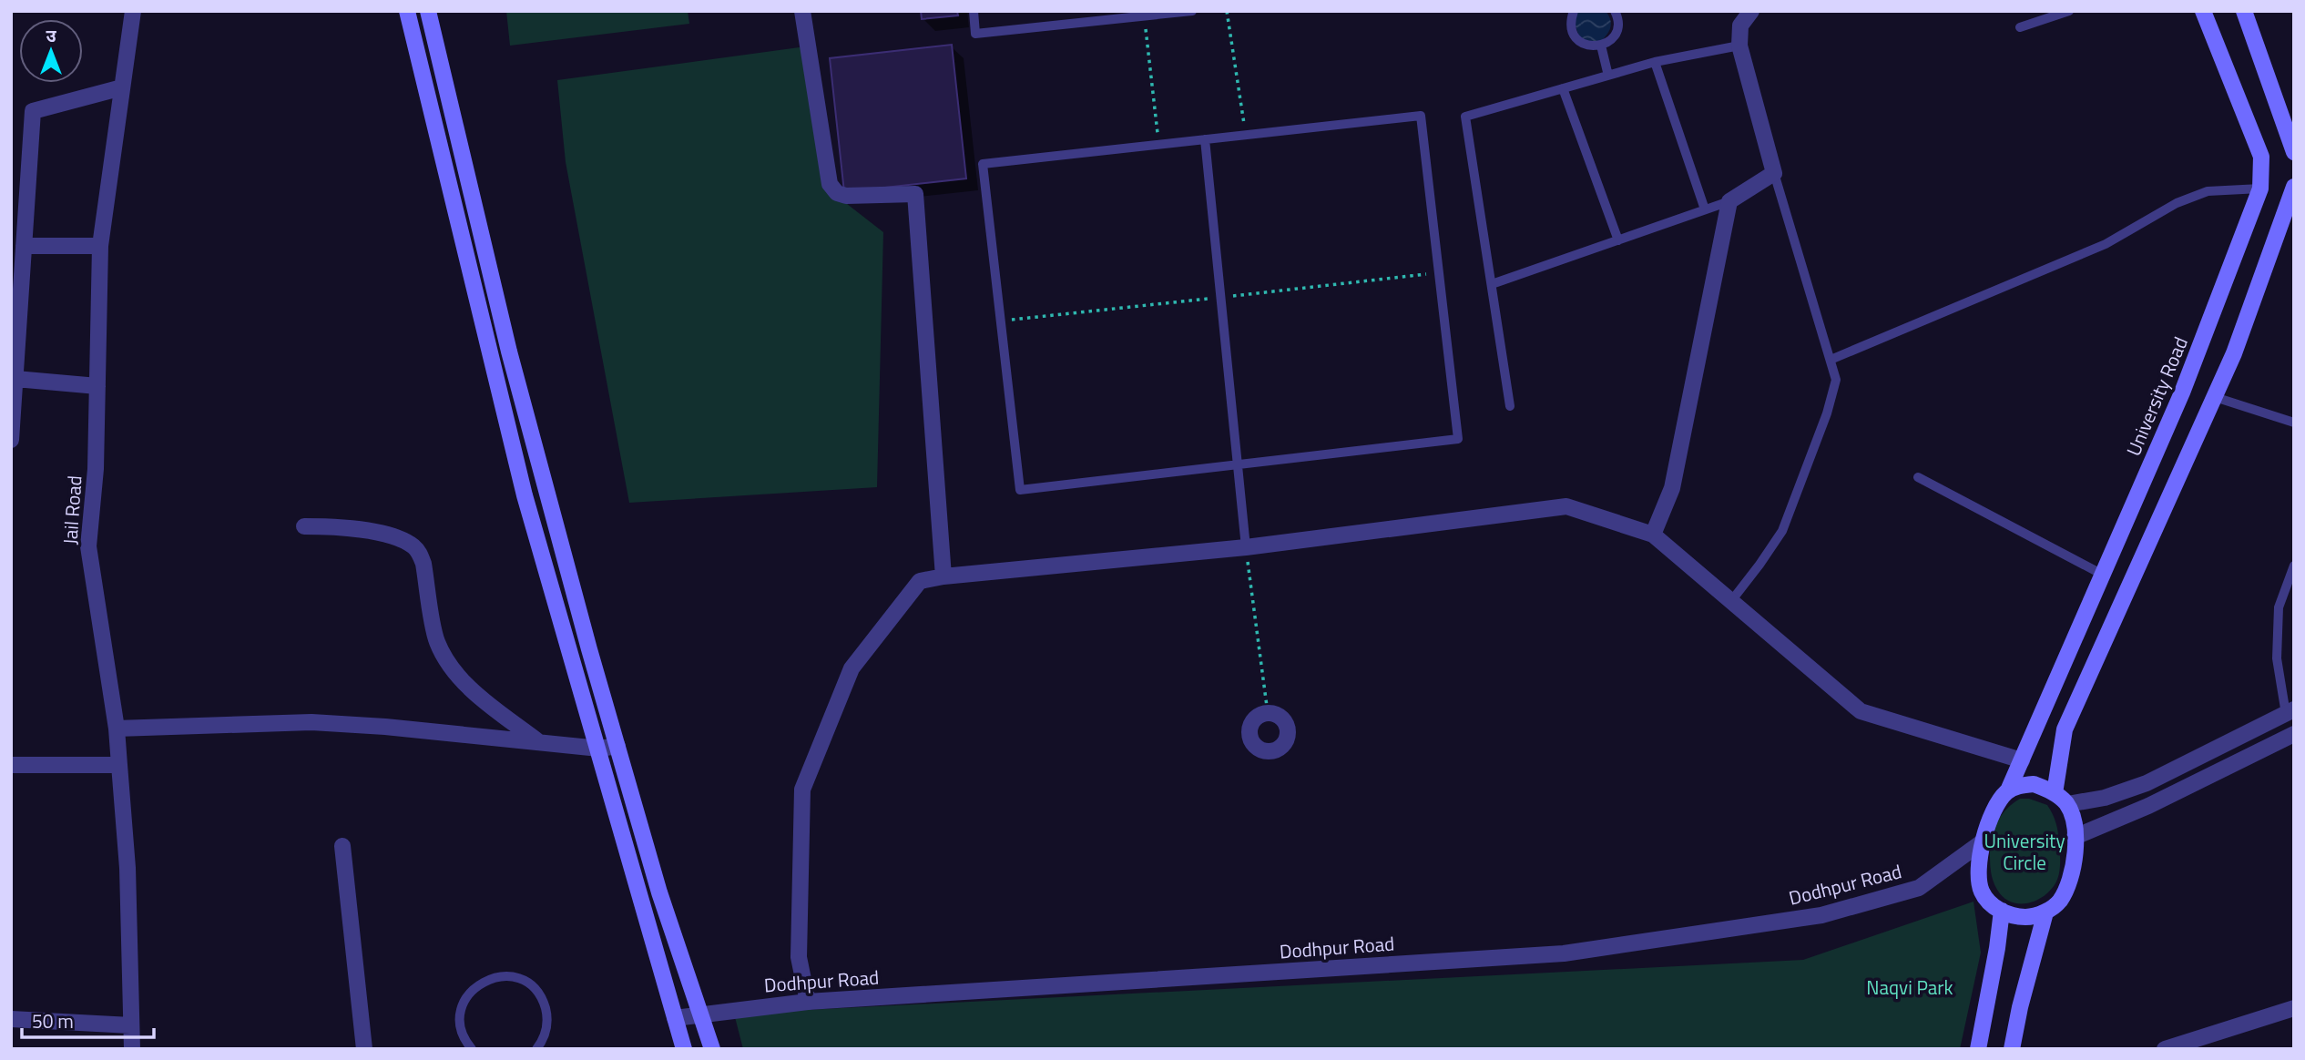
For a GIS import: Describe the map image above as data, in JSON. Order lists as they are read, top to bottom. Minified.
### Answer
{"streets":{"main road":["University Road"],"street":["Jail Road","Dodhpur Road"]},"crossings":[["University Road","Dodhpur Road"]],"parks":["University Circle","Naqvi Park"],"scale_bar":"50 m","north":"top"}
